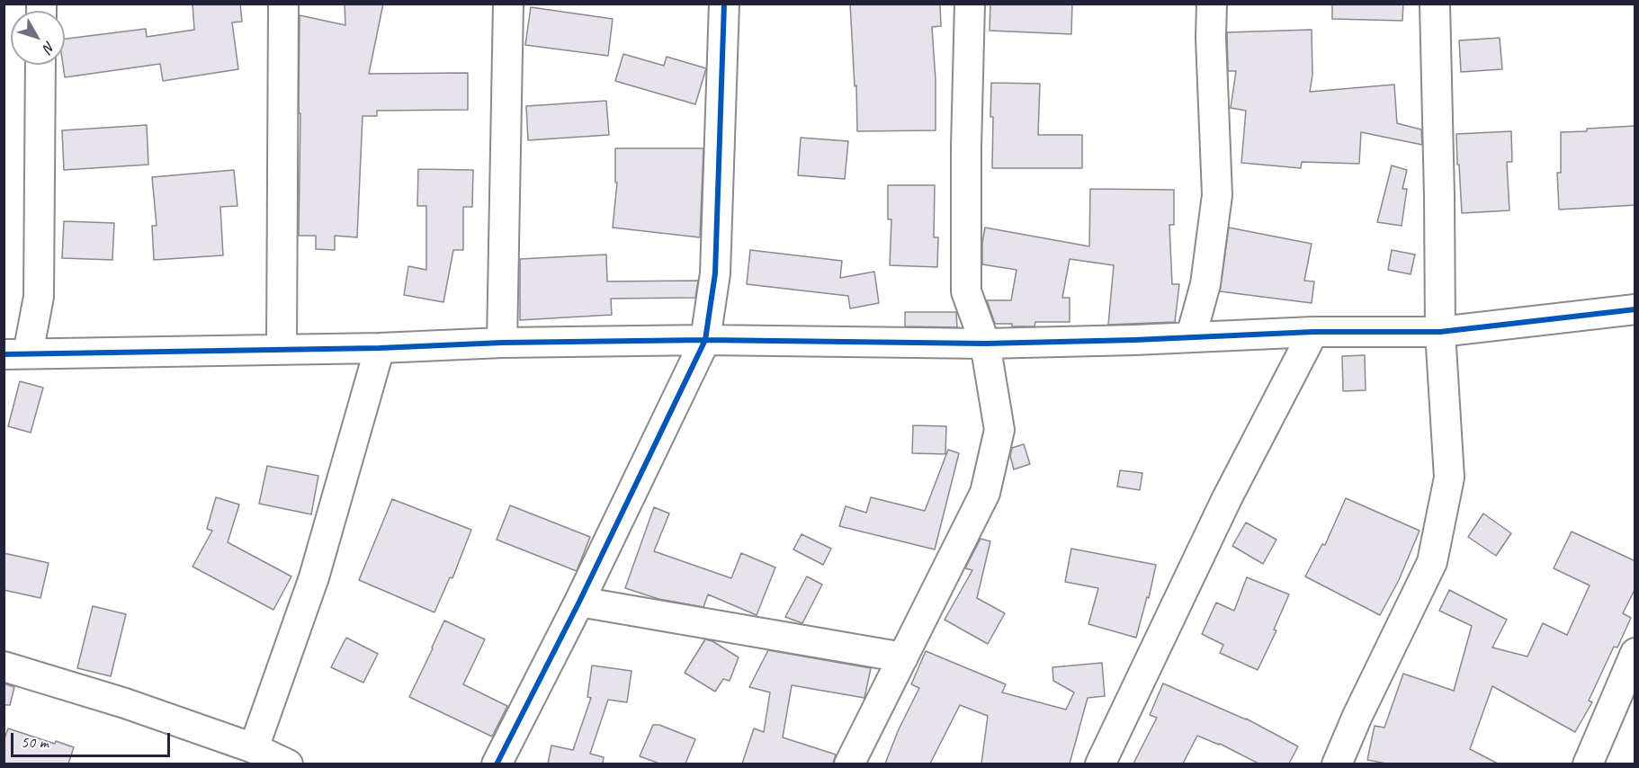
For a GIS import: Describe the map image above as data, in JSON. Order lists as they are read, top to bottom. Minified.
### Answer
{"scale_bar":"50 m","north":"bottom right"}
